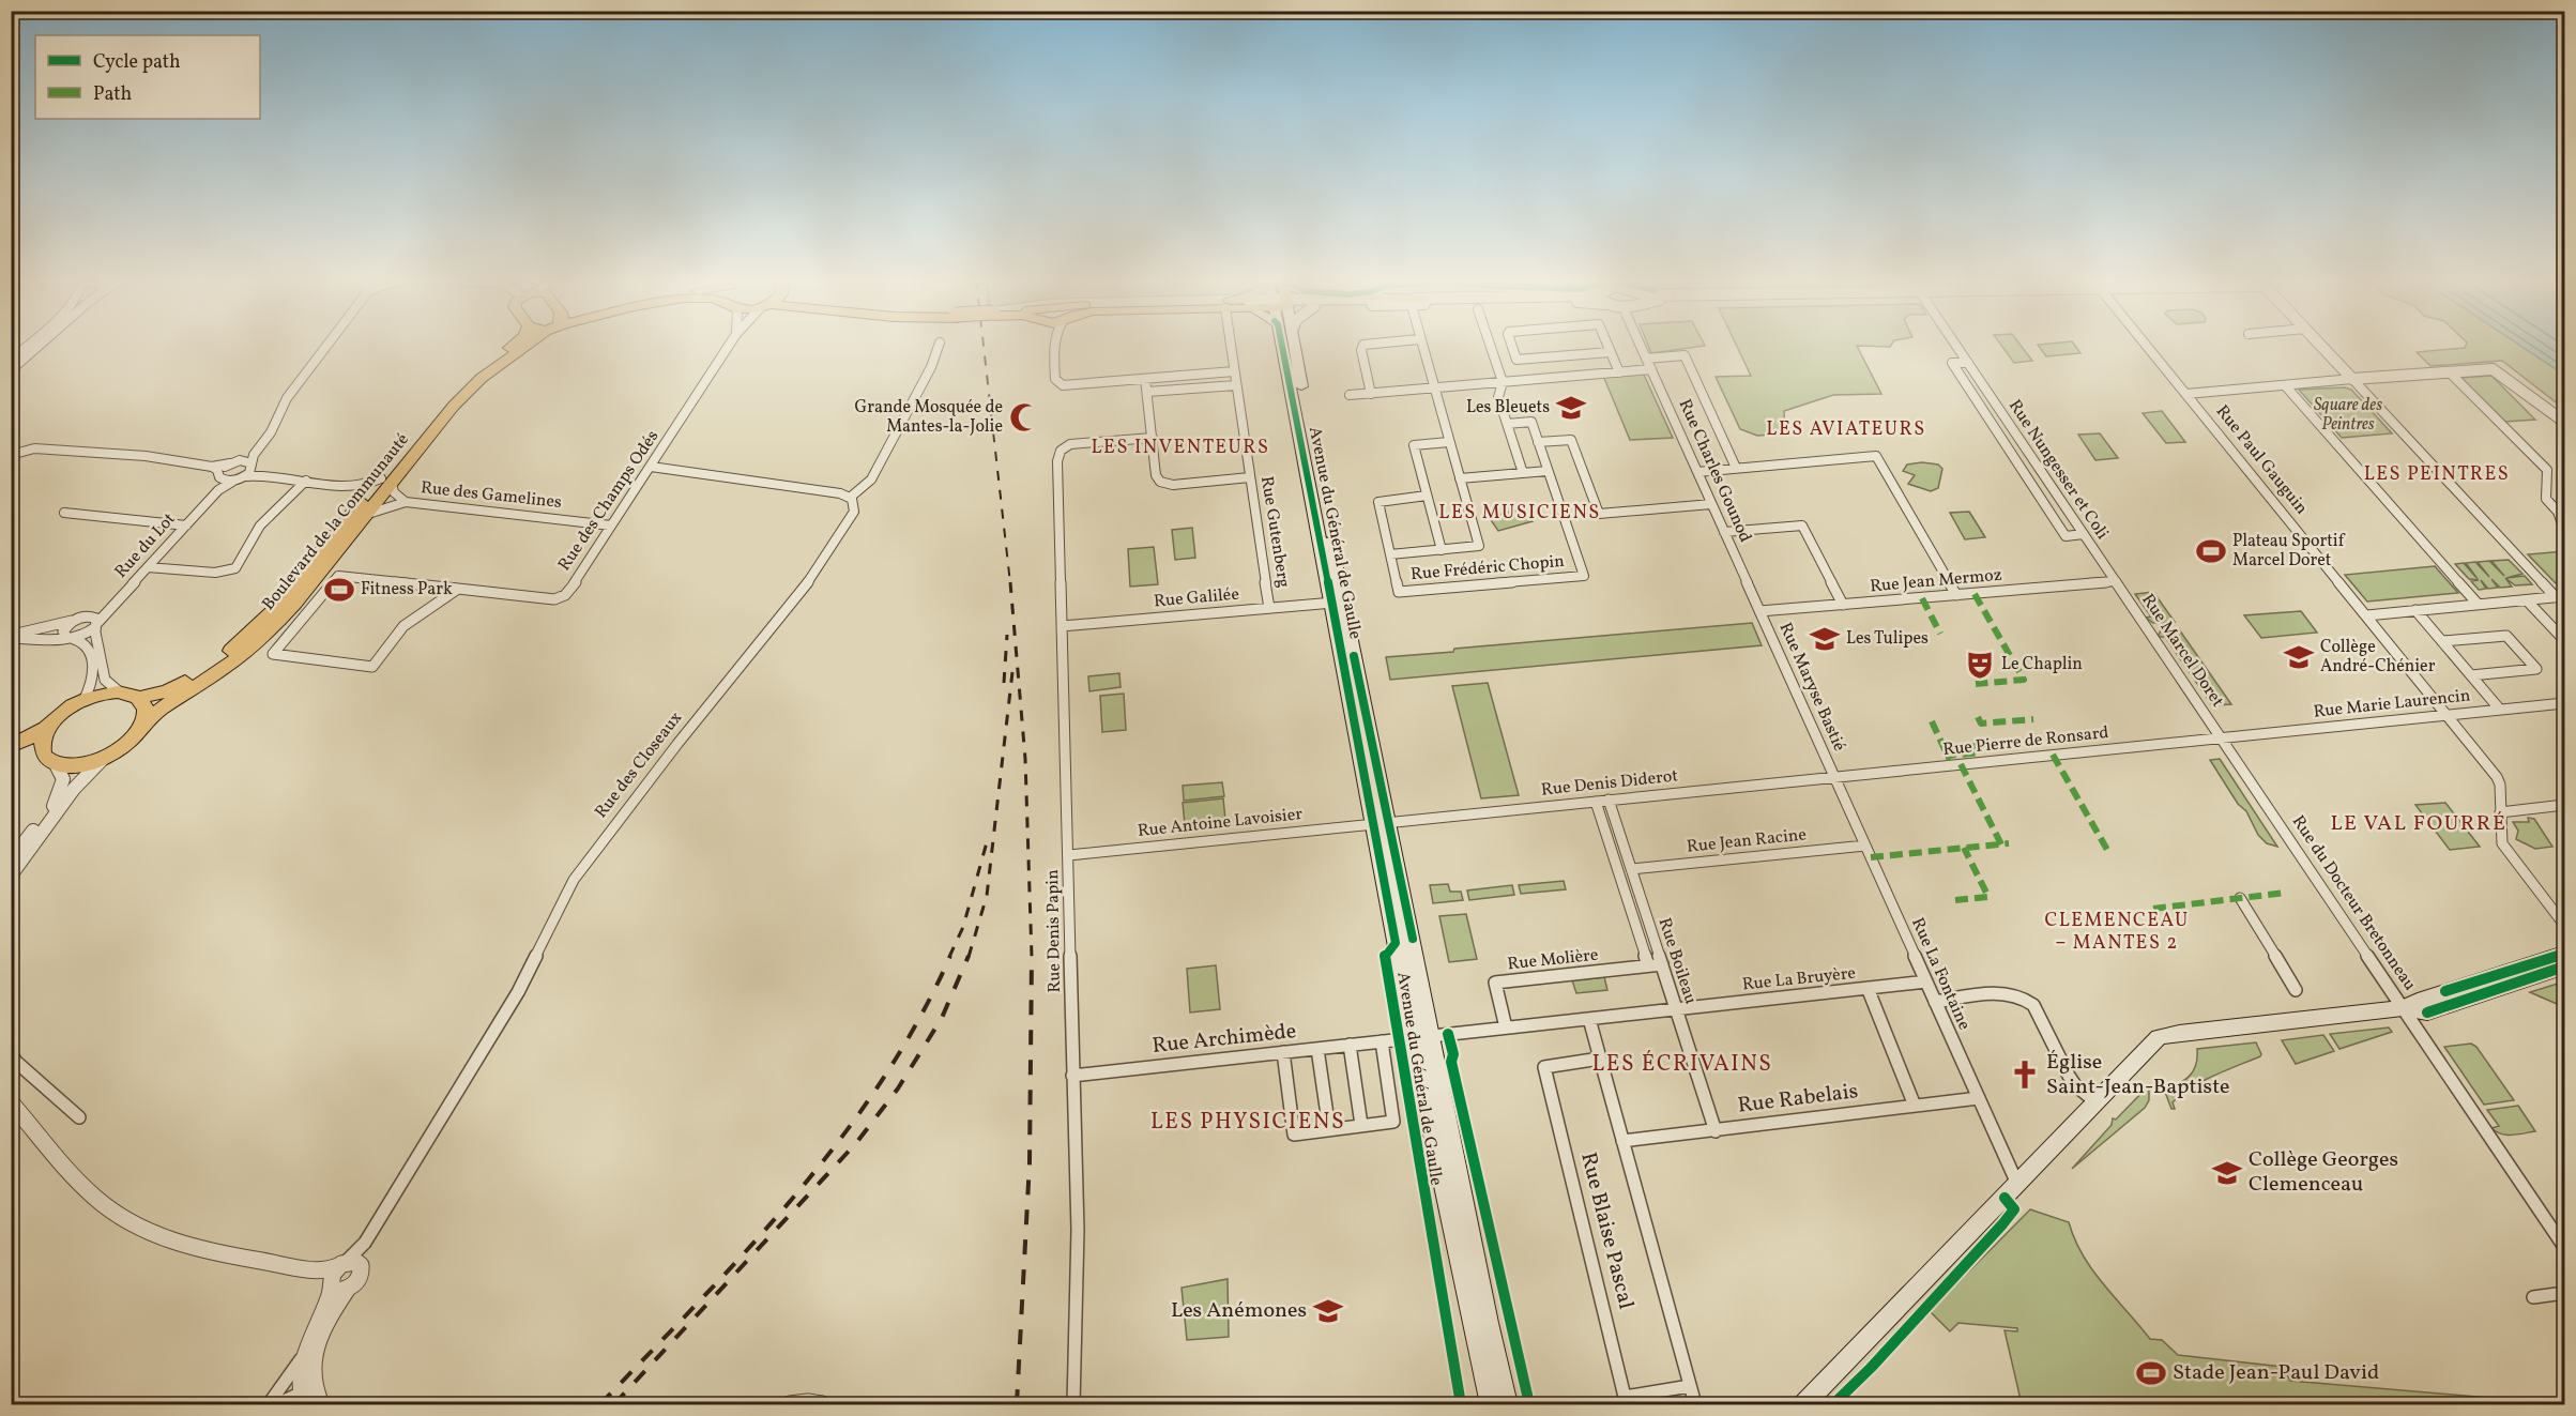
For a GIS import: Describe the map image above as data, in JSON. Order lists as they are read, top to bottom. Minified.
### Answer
{"streets":{"main road":["Boulevard de la Communauté","Avenue du Général de Gaulle"],"street":["Rue Paul Gauguin","Rue Nungesser et Coli","Rue Charles Gounod","Rue des Gamelines","Rue des Champs Odés","Rue Gutenberg","Rue du Lot","Rue Frédéric Chopin","Rue Jean Mermoz","Rue Galilée","Rue Marcel Doret","Rue Maryse Bastié","Rue Marie Laurencin","Rue Pierre de Ronsard","Rue des Closeaux","Rue Denis Diderot","Rue Antoine Lavoisier","Rue Jean Racine","Rue du Docteur Bretonneau","Rue Denis Papin","Rue Molière","Rue Boileau","Rue La Fontaine","Rue La Bruyère","Rue Archimède","Rue Rabelais","Rue Blaise Pascal"]},"crossings":[["Rue Paul Gauguin","Rue Marie Laurencin"],["Rue Nungesser et Coli","Rue Jean Mermoz"],["Rue Nungesser et Coli","Rue Marcel Doret"],["Rue Charles Gounod","Rue Jean Mermoz"],["Rue Charles Gounod","Rue Maryse Bastié"],["Rue des Gamelines","Rue des Champs Odés"],["Rue des Gamelines","Boulevard de la Communauté"],["Rue Gutenberg","Rue Galilée"],["Avenue du Général de Gaulle","Rue Galilée"],["Avenue du Général de Gaulle","Rue Denis Diderot"],["Avenue du Général de Gaulle","Rue Antoine Lavoisier"],["Rue Jean Mermoz","Rue Marcel Doret"],["Rue Jean Mermoz","Rue Maryse Bastié"],["Rue Galilée","Rue Denis Papin"],["Rue Marcel Doret","Rue Marie Laurencin"],["Rue Marcel Doret","Rue Pierre de Ronsard"],["Rue Marcel Doret","Rue du Docteur Bretonneau"],["Rue Maryse Bastié","Rue Pierre de Ronsard"],["Rue Maryse Bastié","Rue Denis Diderot"],["Rue Maryse Bastié","Rue La Fontaine"],["Rue Marie Laurencin","Rue Pierre de Ronsard"],["Rue Marie Laurencin","Rue du Docteur Bretonneau"],["Rue Pierre de Ronsard","Rue Denis Diderot"],["Rue Pierre de Ronsard","Rue du Docteur Bretonneau"],["Rue Pierre de Ronsard","Rue La Fontaine"],["Rue Denis Diderot","Rue Antoine Lavoisier"],["Rue Denis Diderot","Rue Boileau"],["Rue Denis Diderot","Rue La Fontaine"],["Rue Antoine Lavoisier","Rue Denis Papin"],["Rue Jean Racine","Rue Boileau"],["Rue Jean Racine","Rue La Fontaine"],["Rue Denis Papin","Rue Archimède"],["Rue Molière","Rue Boileau"],["Rue Boileau","Rue La Bruyère"],["Rue Boileau","Rue Rabelais"],["Rue La Fontaine","Rue La Bruyère"],["Rue La Fontaine","Rue Rabelais"]],"districts":["LES AVIATEURS","LES INVENTEURS","LES PEINTRES","LES MUSICIENS","LE VAL FOURRÉ","CLEMENCEAU – MANTES 2","LES ÉCRIVAINS","LES PHYSICIENS"],"parks":["Square des Peintres"],"places":{"school or university":["Les Bleuets","Les Tulipes","Collège André-Chénier","Collège Georges Clemenceau","Les Anémones"],"mosque":["Grande Mosquée de Mantes-la-Jolie"],"sports":["Plateau Sportif Marcel Doret","Fitness Park","Stade Jean-Paul David"],"theatre":["Le Chaplin"],"church":["Église Saint-Jean-Baptiste"]},"legend":["Cycle path","Path"]}
